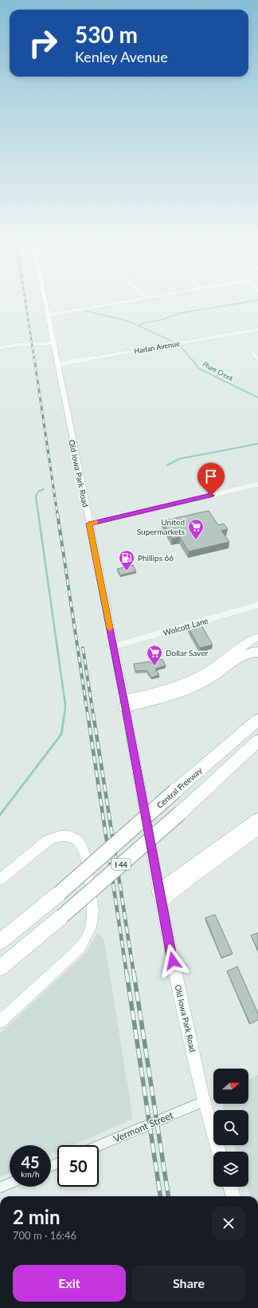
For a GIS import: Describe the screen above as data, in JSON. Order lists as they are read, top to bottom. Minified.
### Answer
{"streets":{"highway":["Central Freeway","I 44"],"main road":["Old Iowa Park Road"],"street":["Harlan Avenue","Wolcott Lane","Vermont Street"]},"crossings":[["Harlan Avenue","Old Iowa Park Road"],["Old Iowa Park Road","Wolcott Lane"],["Old Iowa Park Road","Vermont Street"]],"water":["Plum Creek"],"places":{"supermarket":["United Supermarkets","Dollar Saver"],"fuel station":["Phillips 66"]},"north":"right","page":{"turn":["530 m","Kenley Avenue"],"speed":"45 km/h","limit":"50","heading":["2 min","700 m · 16:46"],"buttons":["Exit","Share"]}}
